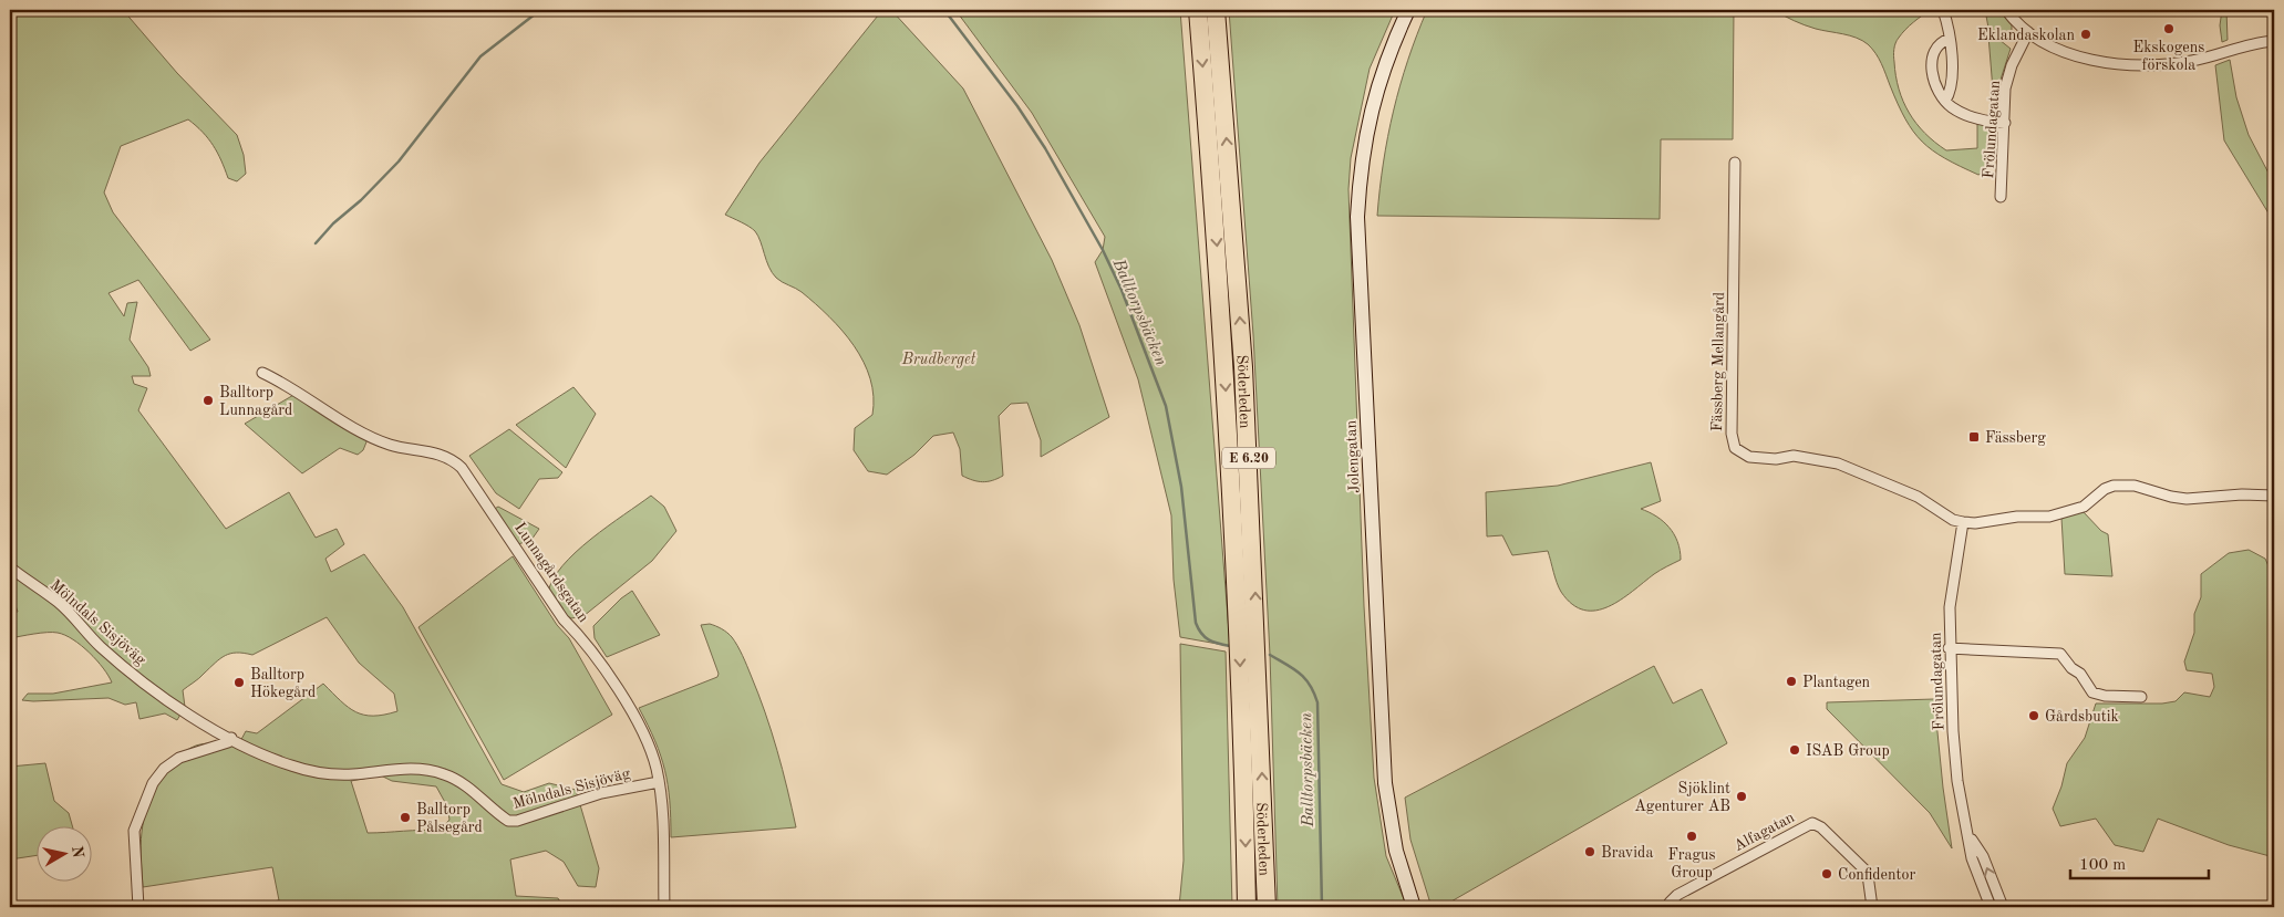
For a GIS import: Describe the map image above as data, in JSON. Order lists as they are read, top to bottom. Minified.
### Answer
{"streets":{"highway":["Söderleden","E 6.20"],"street":["Frölundagatan","Fässberg Mellangård","Jolengatan","Lunnagårdsgatan","Mölndals Sisjöväg","Alfagatan"]},"crossings":[["Frölundagatan","Fässberg Mellangård"],["Lunnagårdsgatan","Mölndals Sisjöväg"]],"water":["Balltorpsbäcken"],"parks":["Brudberget"],"places":{"other":["Ekskogens förskola","Eklandaskolan","Balltorp Lunnagård","Plantagen","Balltorp Hökegård","Gårdsbutik","ISAB Group","Sjöklint Agenturer AB","Balltorp Pålsegård","Fragus Group","Bravida","Confidentor"],"transit":["Fässberg"]},"scale_bar":"100 m","north":"right"}
